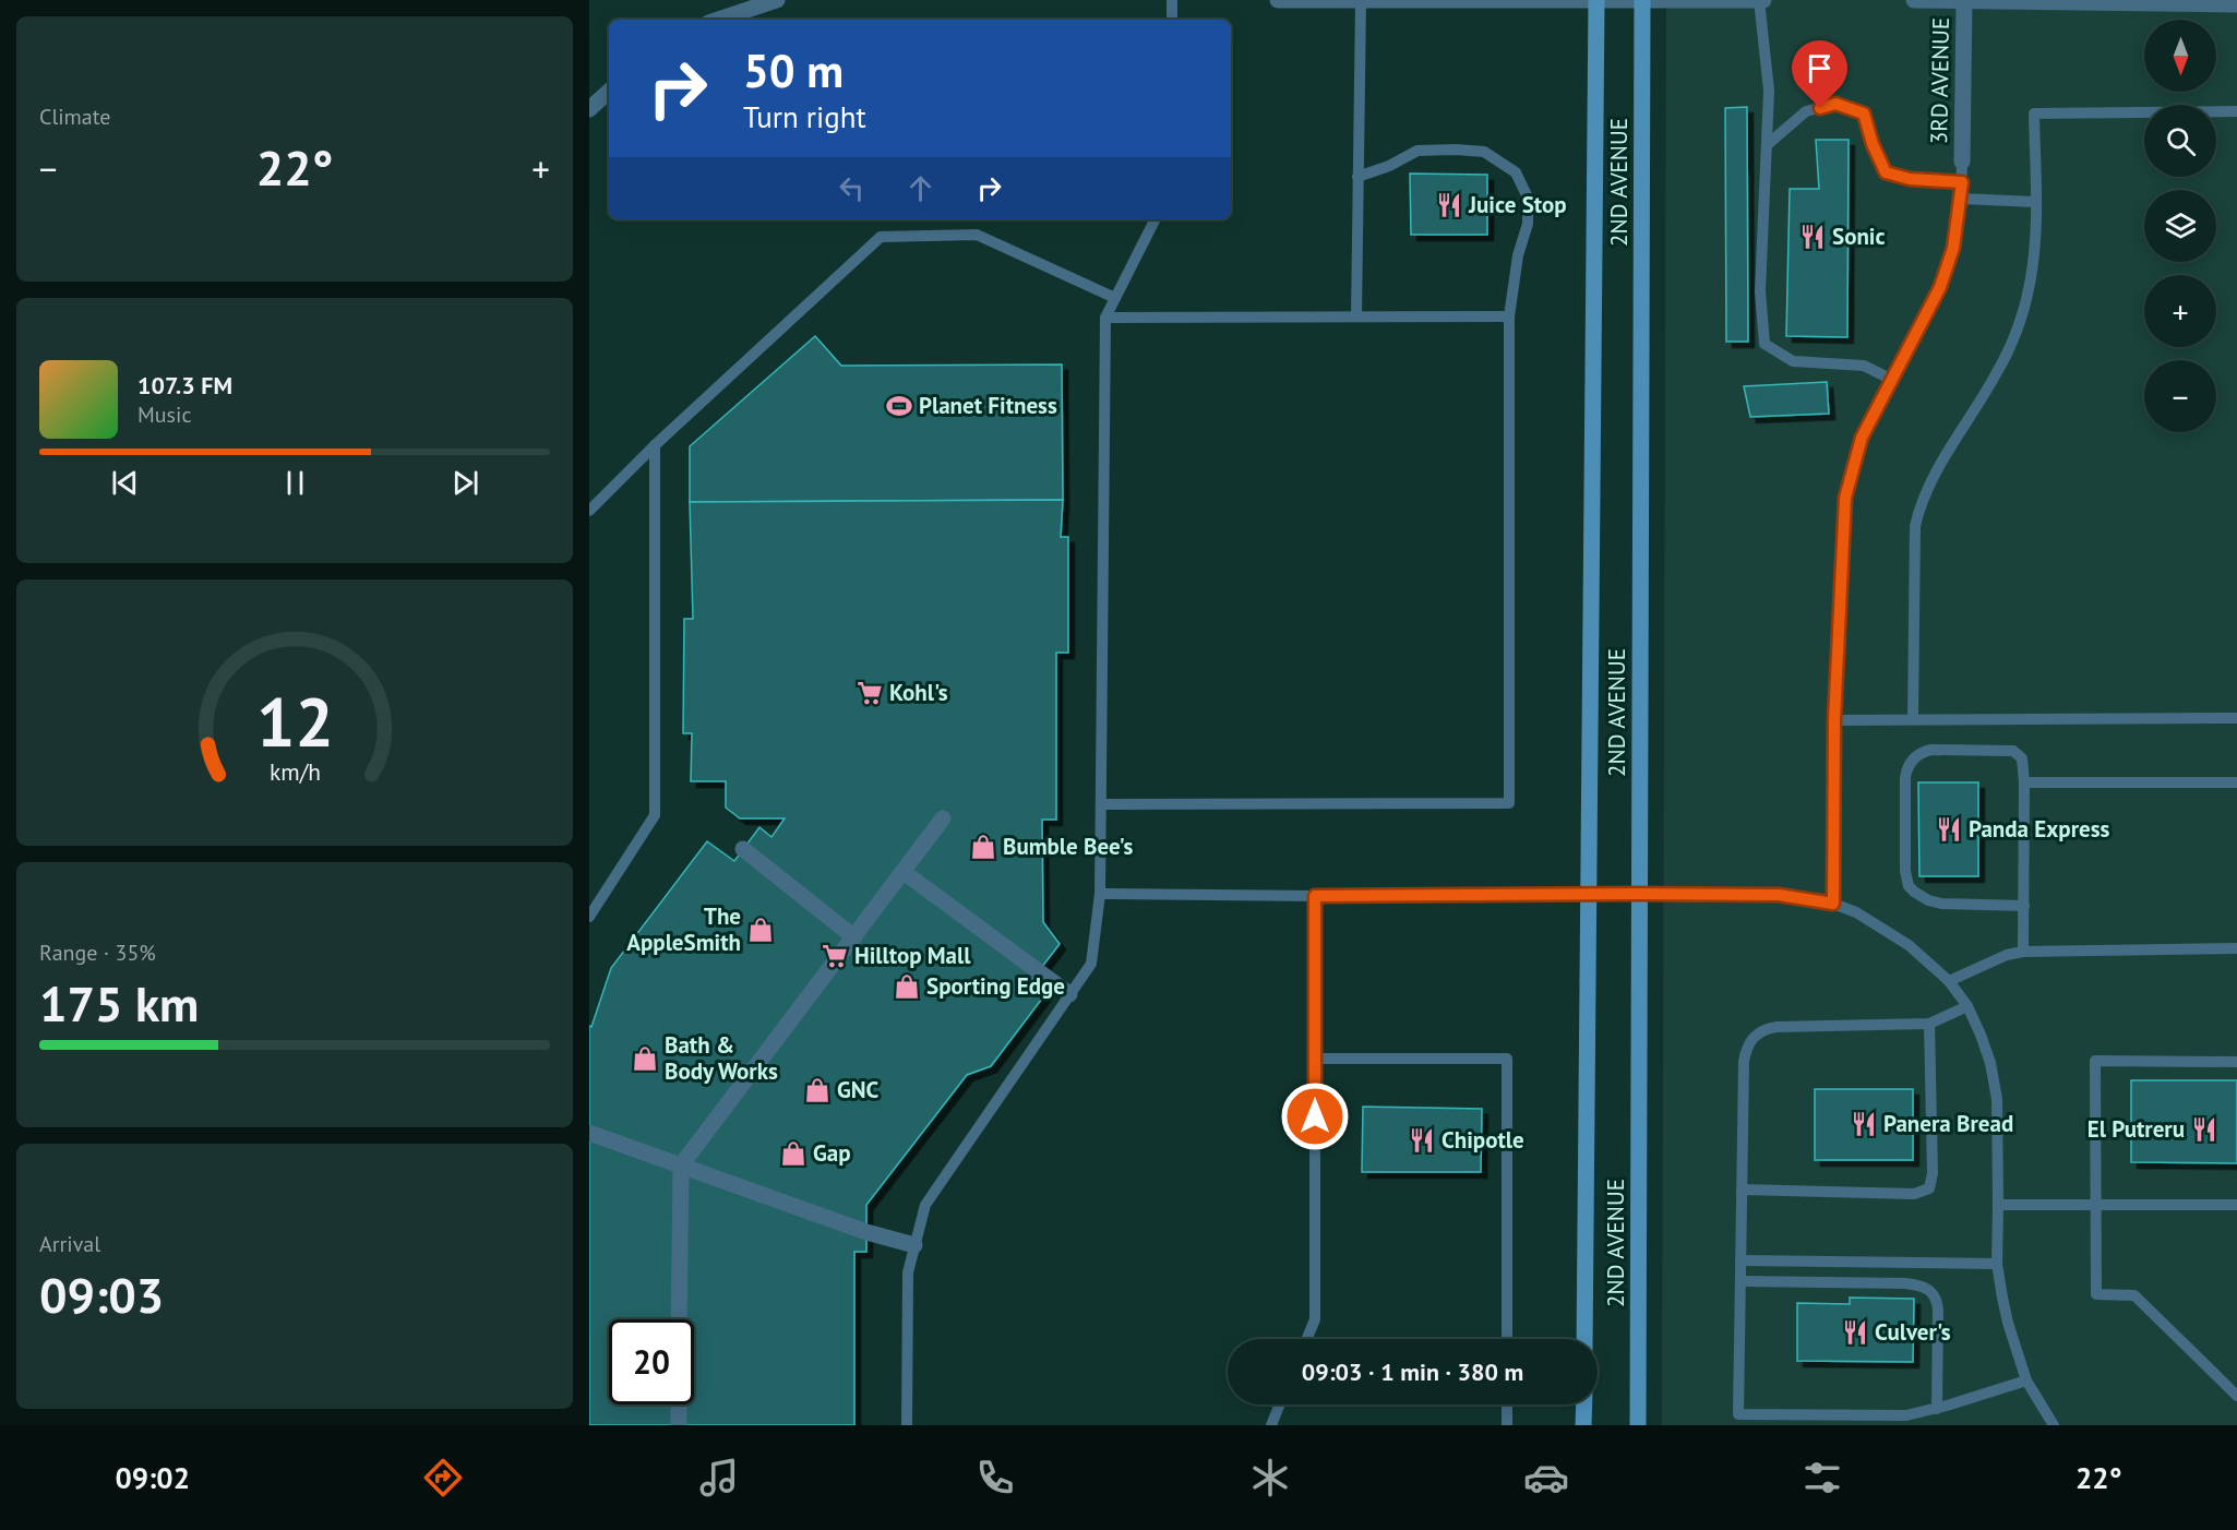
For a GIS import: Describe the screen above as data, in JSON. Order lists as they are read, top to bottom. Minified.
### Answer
{"streets":{"main road":["2ND AVENUE"],"street":["3RD AVENUE"]},"places":{"restaurant":["Juice Stop","Sonic","Panda Express","Panera Bread","El Putreru","Chipotle","Culver's"],"sports":["Planet Fitness"],"supermarket":["Kohl's","Hilltop Mall"],"shop":["Bumble Bee's","The AppleSmith","Sporting Edge","Bath & Body Works","GNC","Gap"]},"north":"bottom","page":{"tile":["Climate",["Range · 35%","175 km"],["Arrival","09:03"]],"map_buttons":["+","−"],"turn":["50 m","Turn right"],"heat":["−","22°","+"],"song":["107.3 FM","Music"],"limit":"20","trip":"09:03 · 1 min · 380 m","tabs":["09:02","22°"],"gauge":["12","km/h"]}}
